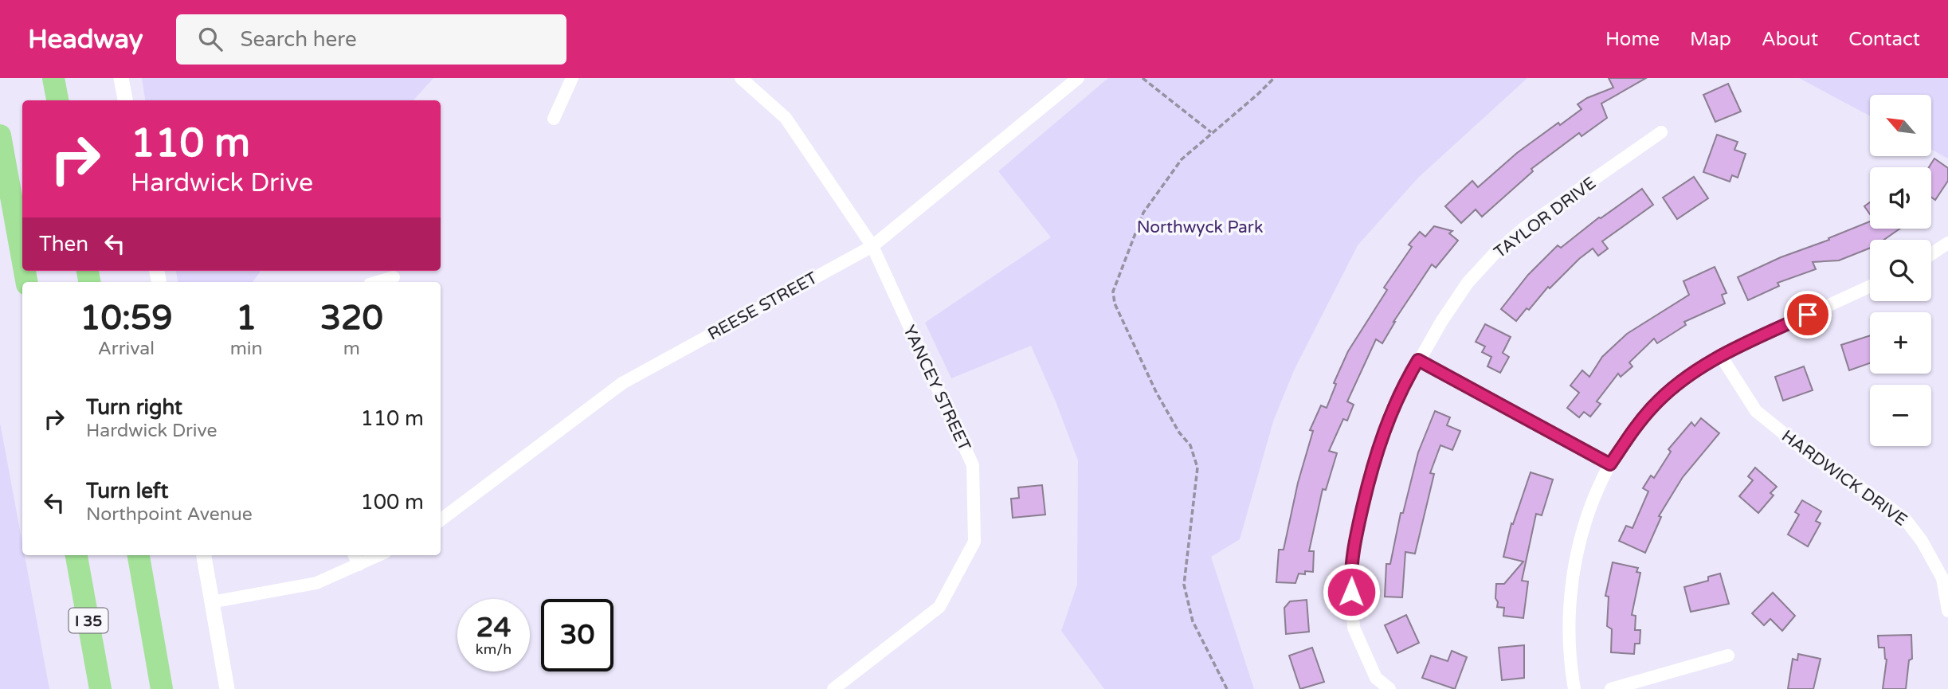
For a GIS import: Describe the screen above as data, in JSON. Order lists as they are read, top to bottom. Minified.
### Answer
{"streets":{"highway":["I 35"],"street":["TAYLOR DRIVE","REESE STREET","YANCEY STREET","HARDWICK DRIVE"]},"crossings":[["REESE STREET","YANCEY STREET"]],"parks":["Northwyck Park"],"north":"top left","page":{"header":"Headway","search":"Search here","nav":["Home","Map","About","Contact"],"map_buttons":["+","−"],"turn":["110 m","Hardwick Drive"],"then":"Then","eta":["10:59","Arrival","1","min","320","m"],"list":[{"name":"Turn right","note":"Hardwick Drive","value":"110 m"},{"name":"Turn left","note":"Northpoint Avenue","value":"100 m"}],"speed":"24 km/h","limit":"30"}}
